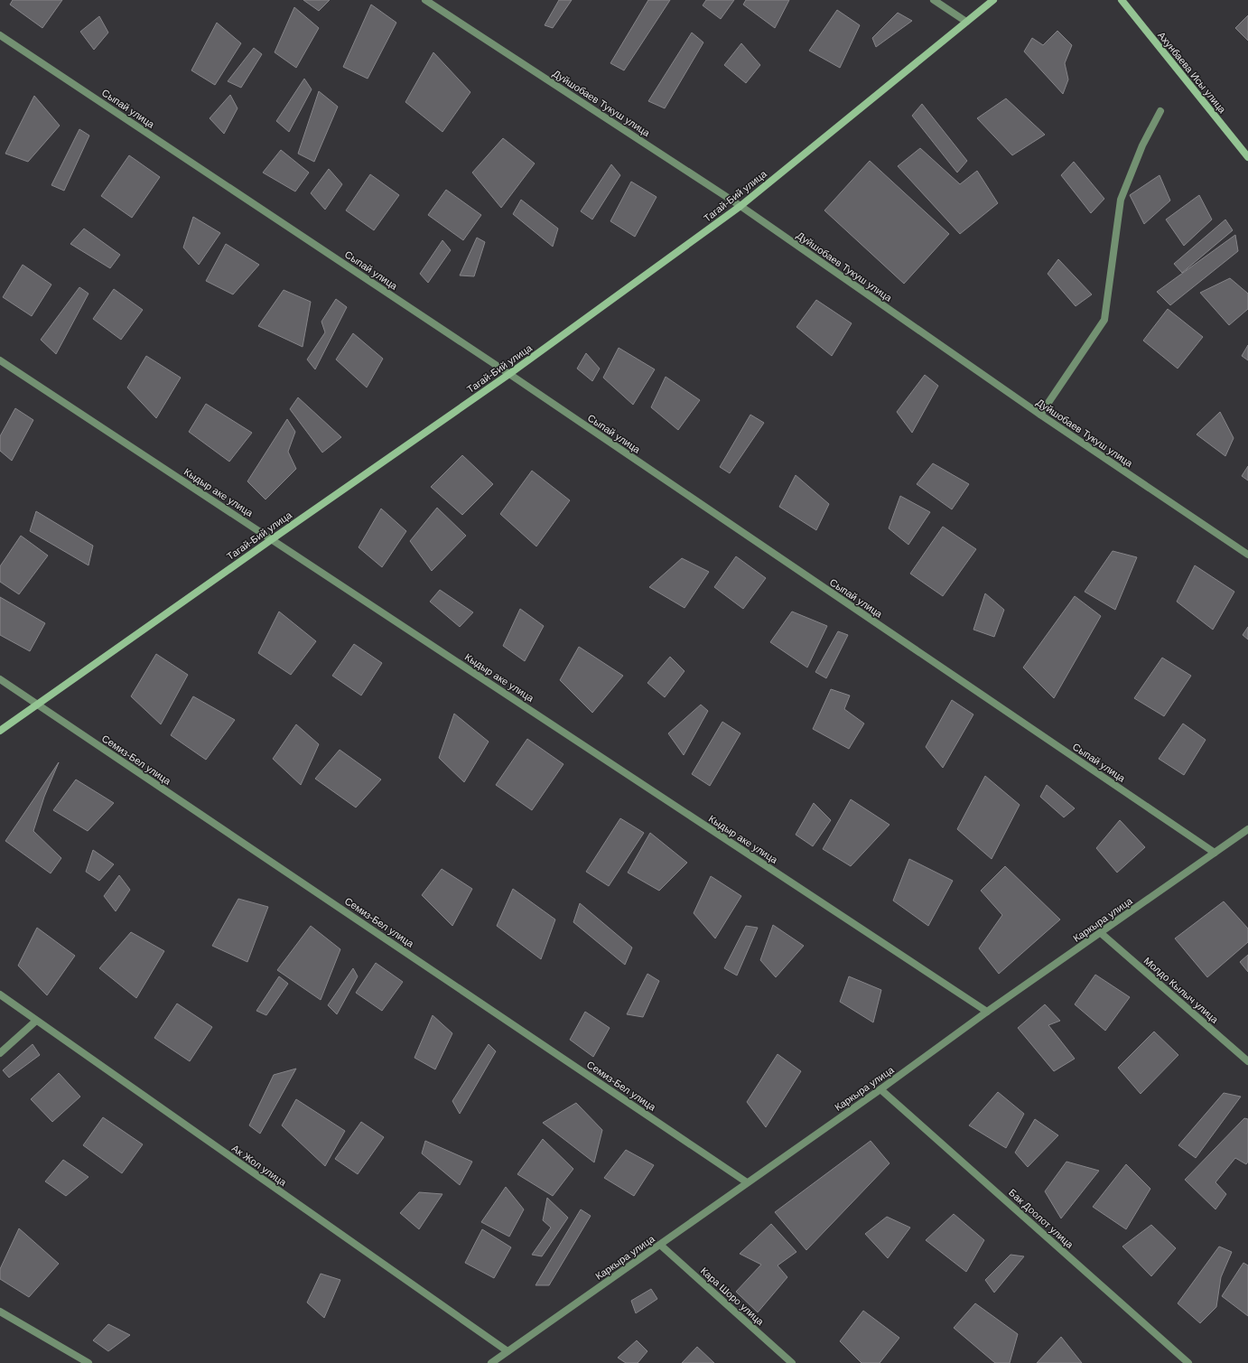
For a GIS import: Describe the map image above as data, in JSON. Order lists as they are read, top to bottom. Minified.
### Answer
{"streets":{"street":["Ахунбаева Исы улица","Дуйшобаев Тукуш улица","Сыпай улица","Тагай-Бий улица","Кыдыр аке улица","Семиз-Бел улица","Каркыра улица","Молдо Кылыч улица","Ак Жол улица","Бак Доолот улица","Кара Шоро улица"]},"crossings":[["Дуйшобаев Тукуш улица","Тагай-Бий улица"],["Сыпай улица","Тагай-Бий улица"],["Сыпай улица","Каркыра улица"],["Тагай-Бий улица","Кыдыр аке улица"],["Тагай-Бий улица","Семиз-Бел улица"],["Кыдыр аке улица","Каркыра улица"],["Семиз-Бел улица","Каркыра улица"],["Каркыра улица","Молдо Кылыч улица"],["Каркыра улица","Ак Жол улица"],["Каркыра улица","Бак Доолот улица"],["Каркыра улица","Кара Шоро улица"]]}
